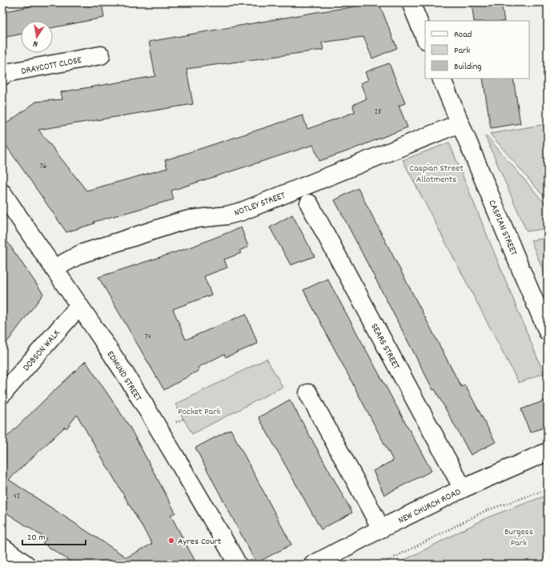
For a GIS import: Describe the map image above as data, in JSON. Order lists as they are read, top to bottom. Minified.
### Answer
{"streets":{"street":["DRAYCOTT CLOSE","NOTLEY STREET","CASPIAN STREET","SEARS STREET","DOBSON WALK","EDMUND STREET","NEW CHURCH ROAD"]},"crossings":[["NOTLEY STREET","CASPIAN STREET"],["NOTLEY STREET","EDMUND STREET"],["SEARS STREET","NEW CHURCH ROAD"],["DOBSON WALK","EDMUND STREET"]],"parks":["Caspian Street Allotments","Pocket Park","Burgess Park"],"places":["Ayres Court"],"house_numbers":["28","76","74","42"],"legend":["Road","Park","Building"],"scale_bar":"20 m","north":"bottom"}
